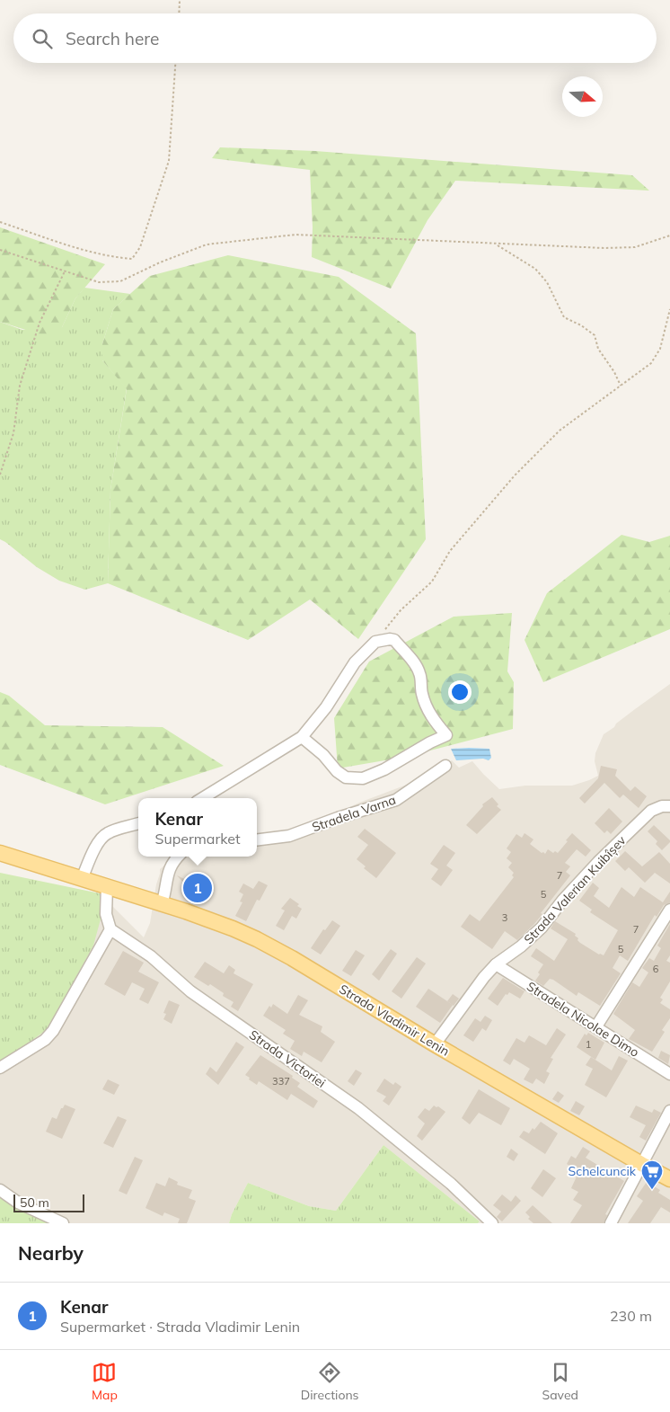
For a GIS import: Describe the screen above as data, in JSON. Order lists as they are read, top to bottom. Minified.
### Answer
{"streets":{"main road":["Strada Vladimir Lenin"],"street":["Stradela Varna","Strada Valerian Kuibîșev","Stradela Nicolae Dimo","Strada Victoriei"]},"crossings":[["Strada Valerian Kuibîșev","Stradela Nicolae Dimo"],["Strada Valerian Kuibîșev","Strada Vladimir Lenin"]],"places":{"supermarket":["Schelcuncik"]},"house_numbers":["7","5","3","7","5","6","1","337"],"scale_bar":"50 m","north":"right","page":{"search":"Search here","popup":["Kenar","Supermarket"],"pins":"1","scale":"50 m","heading":"Nearby","list":[{"mark":"1","name":"Kenar","note":"Supermarket · Strada Vladimir Lenin","value":"230 m"}],"nav":["Map","Directions","Saved"]}}
